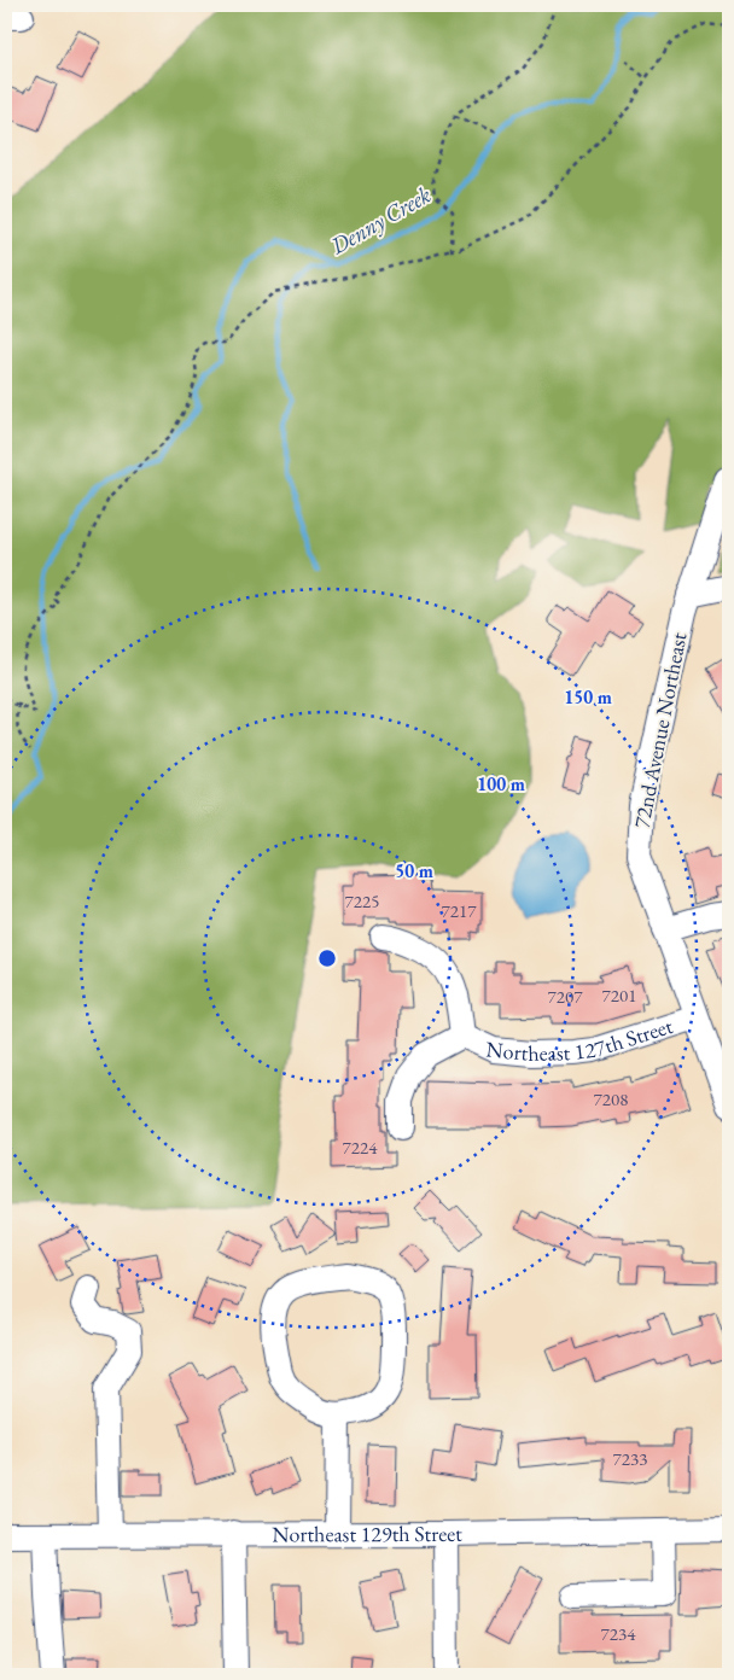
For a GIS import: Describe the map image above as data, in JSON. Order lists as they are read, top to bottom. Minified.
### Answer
{"streets":{"street":["72nd Avenue Northeast","Northeast 127th Street","Northeast 129th Street"]},"crossings":[["72nd Avenue Northeast","Northeast 127th Street"]],"water":["Denny Creek"],"house_numbers":["7225","7217","7201","7207","7208","7224","7233","7234"],"rings":["150 m","100 m","50 m"]}
